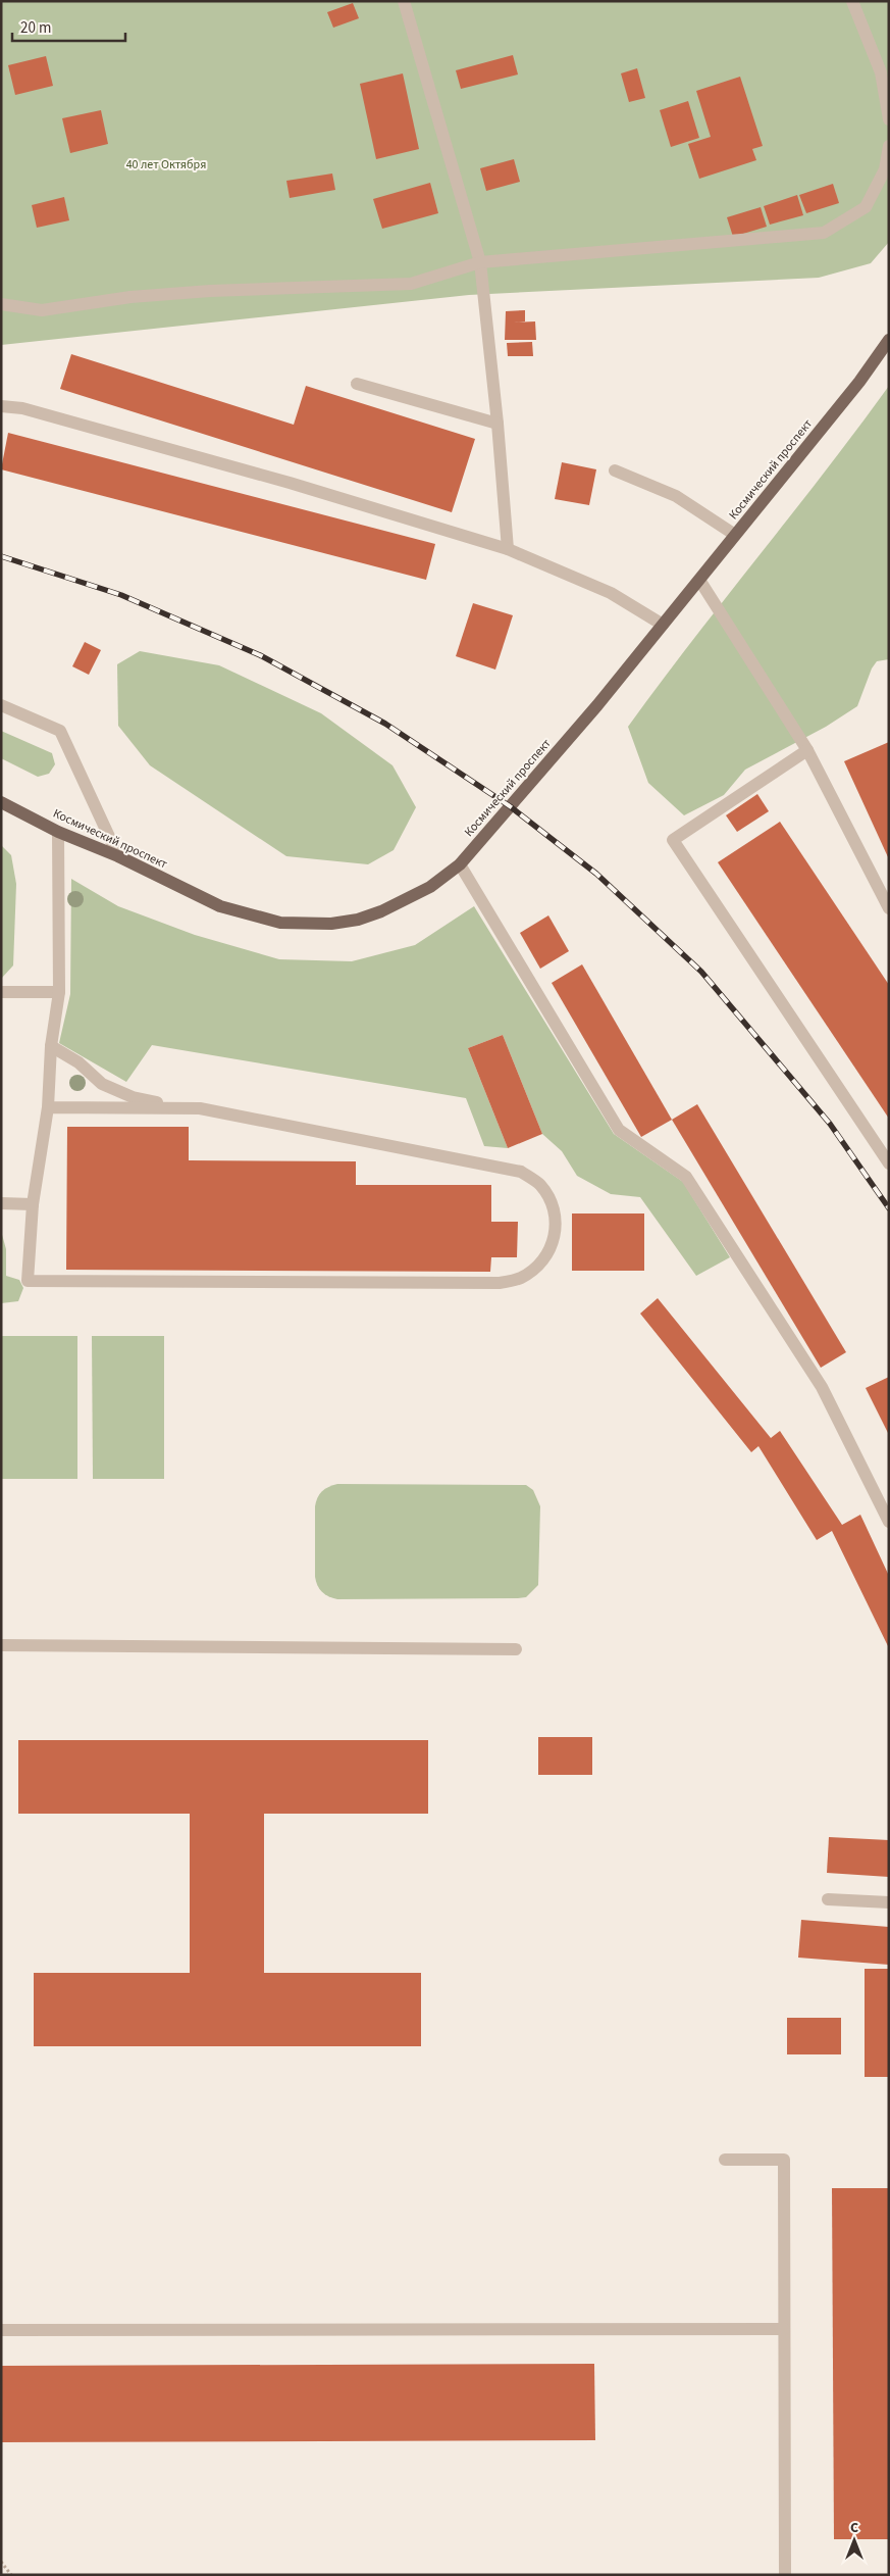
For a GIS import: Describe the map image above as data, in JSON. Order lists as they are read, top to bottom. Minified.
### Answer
{"streets":{"main road":["Космический проспект"]},"parks":["40 лет Октября"],"scale_bar":"20 m","north":"top"}
